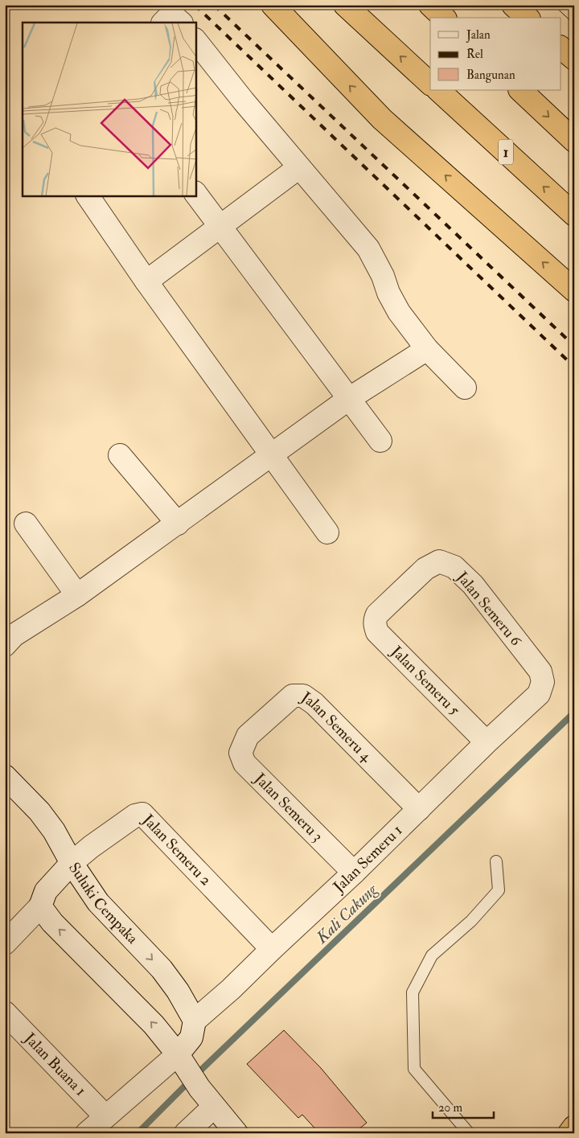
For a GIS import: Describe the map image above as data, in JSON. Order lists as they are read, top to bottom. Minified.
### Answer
{"streets":{"highway":["1"],"street":["Jalan Semeru 6","Jalan Semeru 5","Jalan Semeru 4","Jalan Semeru 3","Jalan Semeru 2","Jalan Semeru 1","Suluki Cempaka","Jalan Buana 1"]},"crossings":[["Jalan Semeru 6","Jalan Semeru 5"],["Jalan Semeru 6","Jalan Semeru 1"],["Jalan Semeru 5","Jalan Semeru 1"],["Jalan Semeru 4","Jalan Semeru 3"],["Jalan Semeru 4","Jalan Semeru 1"],["Jalan Semeru 3","Jalan Semeru 1"],["Jalan Semeru 2","Jalan Semeru 1"],["Jalan Semeru 2","Suluki Cempaka"],["Jalan Semeru 1","Suluki Cempaka"]],"water":["Kali Cakung"],"legend":["Jalan","Rel","Bangunan"],"scale_bar":"20 m"}
